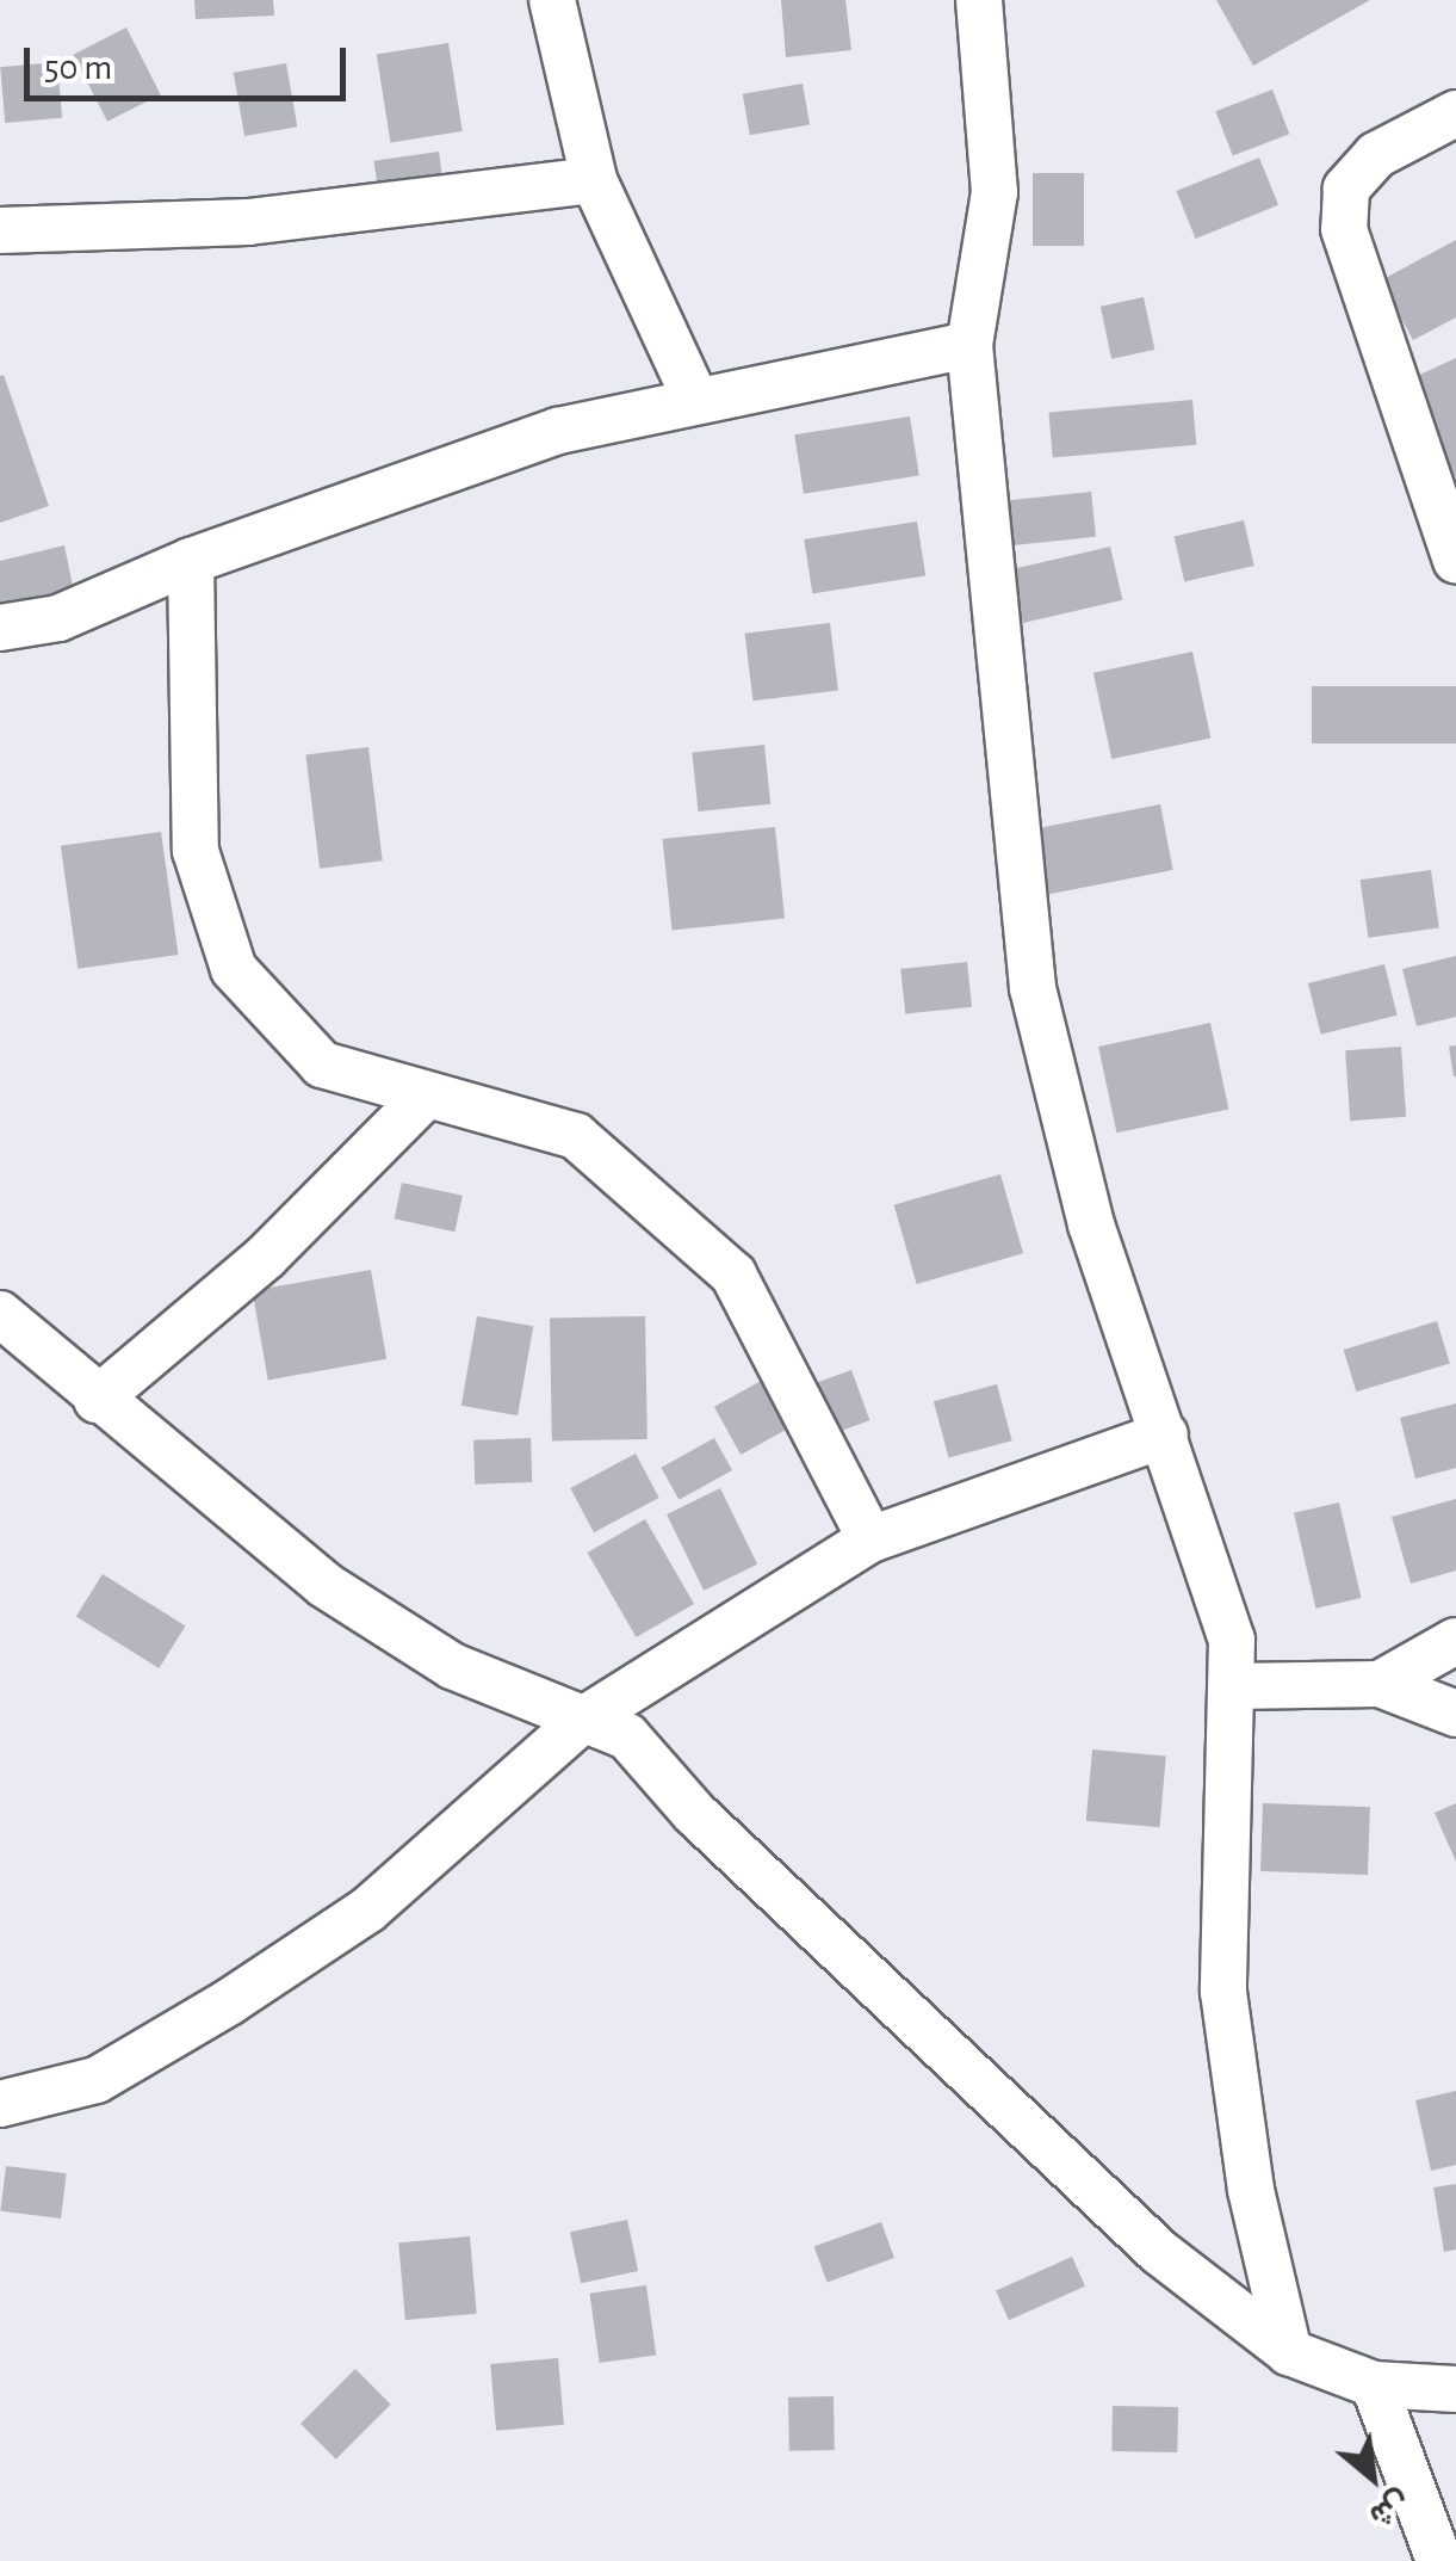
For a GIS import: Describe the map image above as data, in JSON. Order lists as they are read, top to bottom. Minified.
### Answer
{"scale_bar":"50 m","north":"bottom right"}
